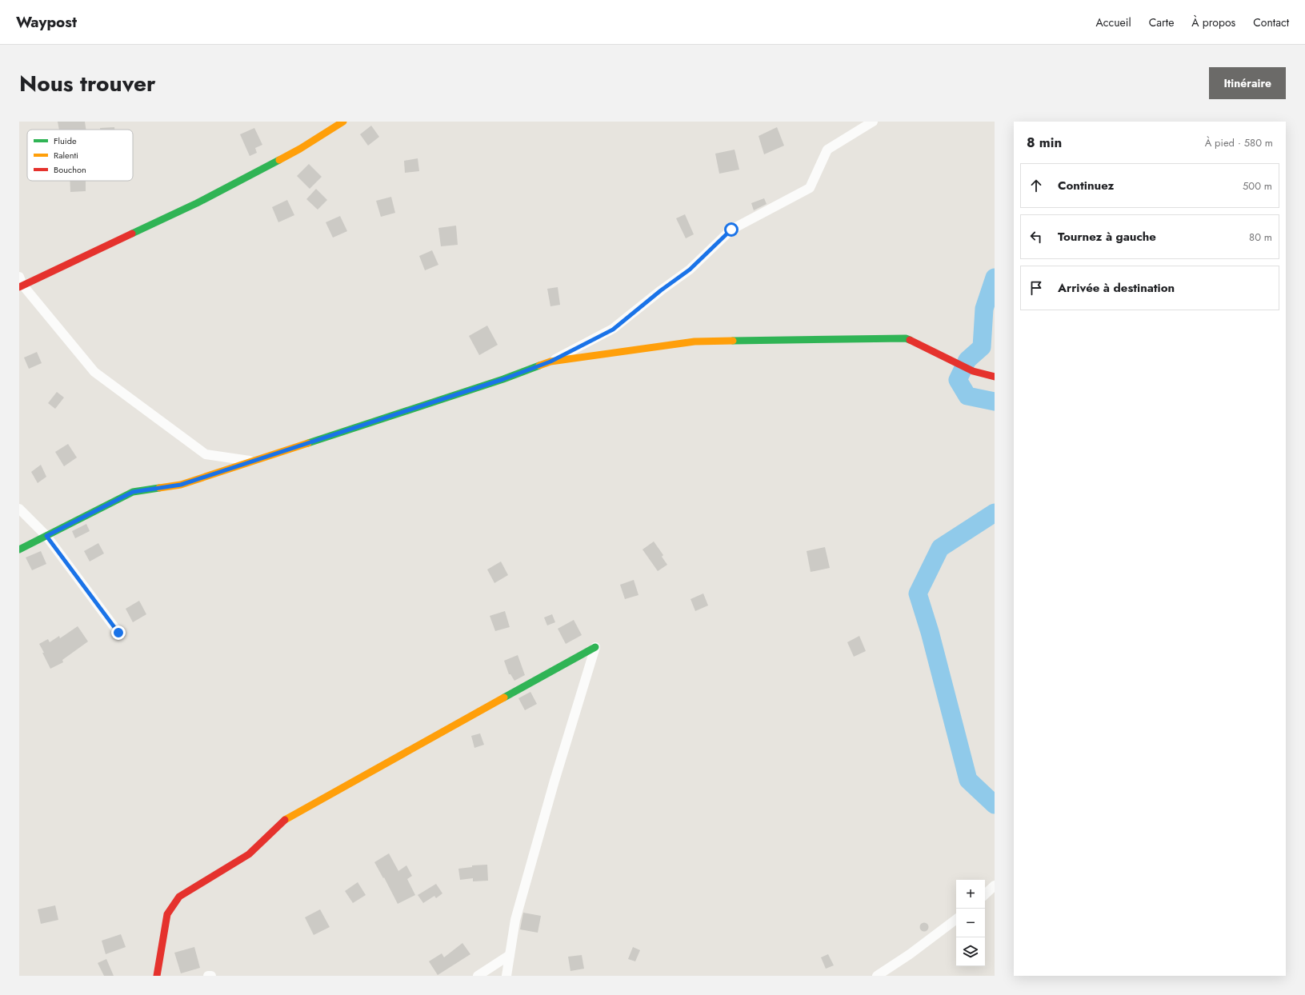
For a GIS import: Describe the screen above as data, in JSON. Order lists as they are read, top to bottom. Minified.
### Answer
{"legend":["Fluide","Ralenti","Bouchon"],"page":{"header":"Waypost","nav":["Accueil","Carte","À propos","Contact"],"title":"Nous trouver","buttons":"Itinéraire","heading":["8 min","À pied · 580 m"],"list":[["Continuez","500 m"],["Tournez à gauche","80 m"],"Arrivée à destination"],"map_buttons":["+","−"]}}
